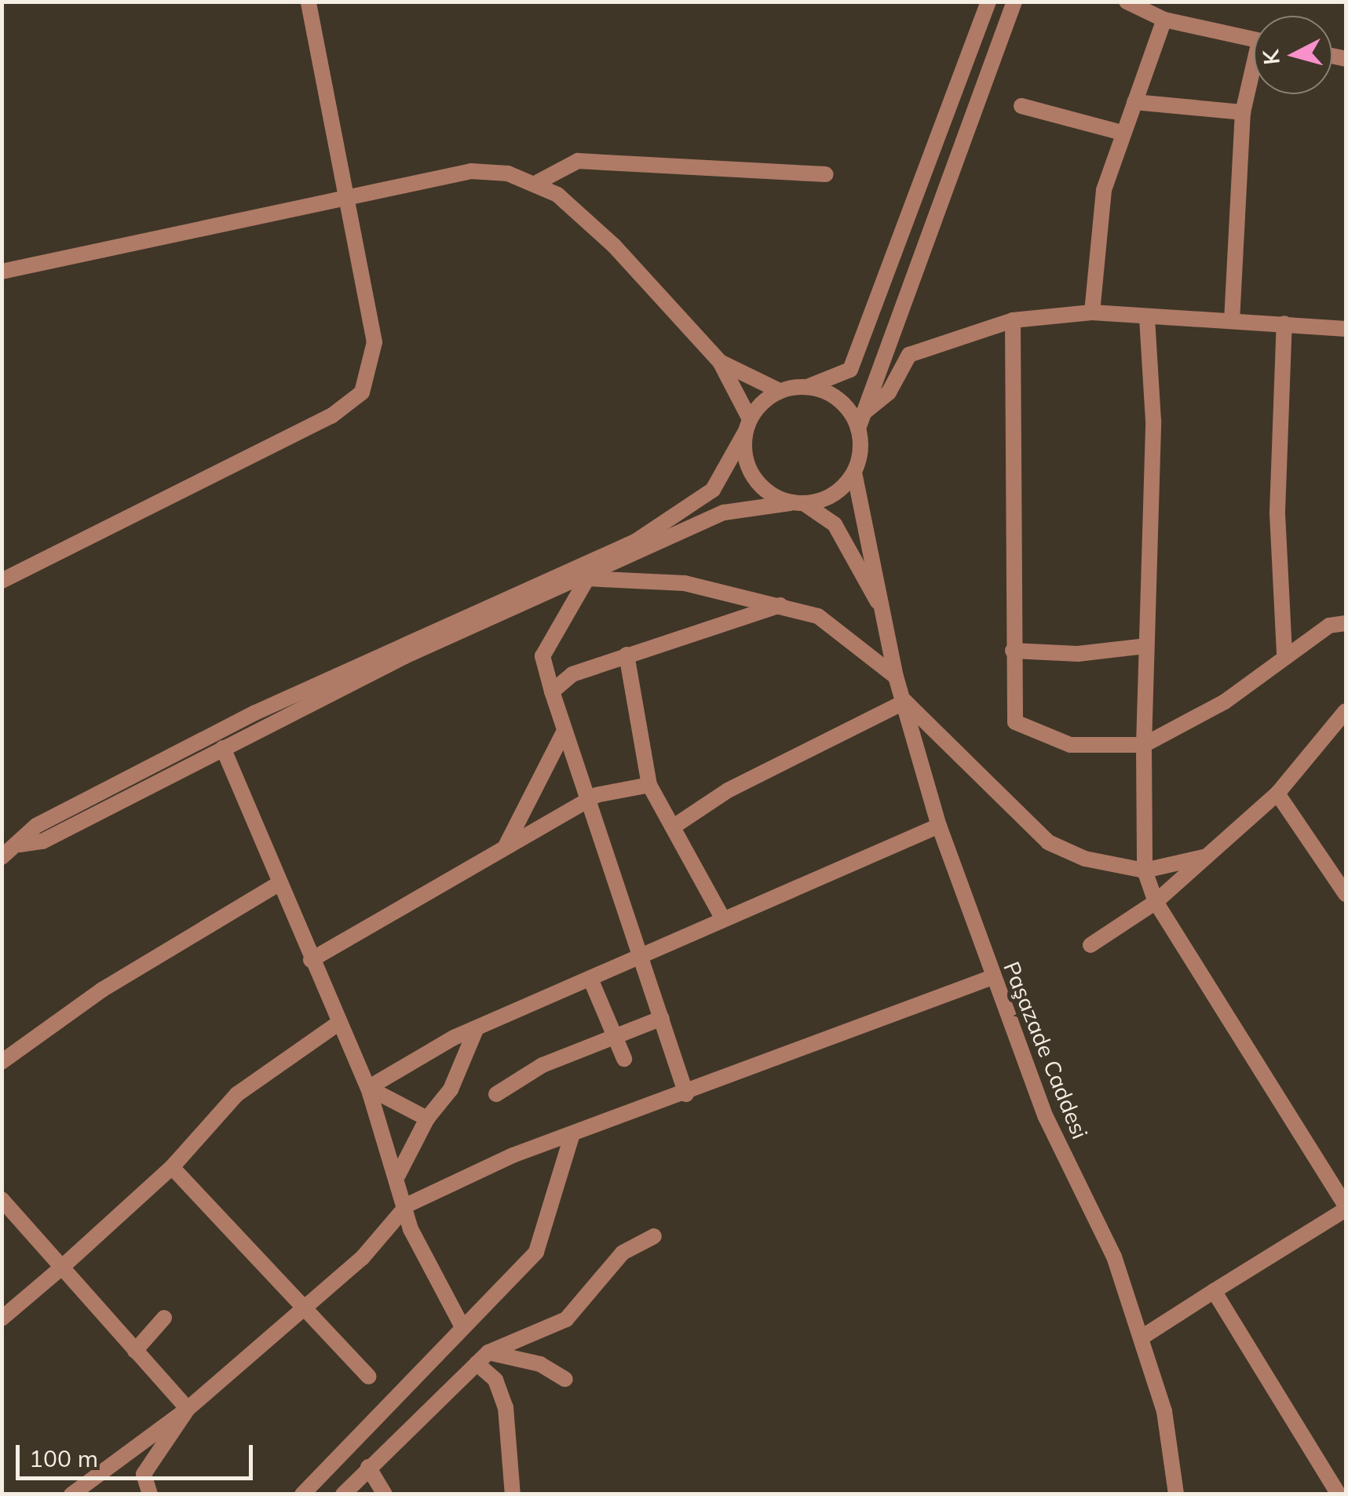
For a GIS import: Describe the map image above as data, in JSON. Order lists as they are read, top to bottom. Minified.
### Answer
{"streets":{"street":["Paşazade Caddesi"]},"scale_bar":"100 m","north":"left"}
